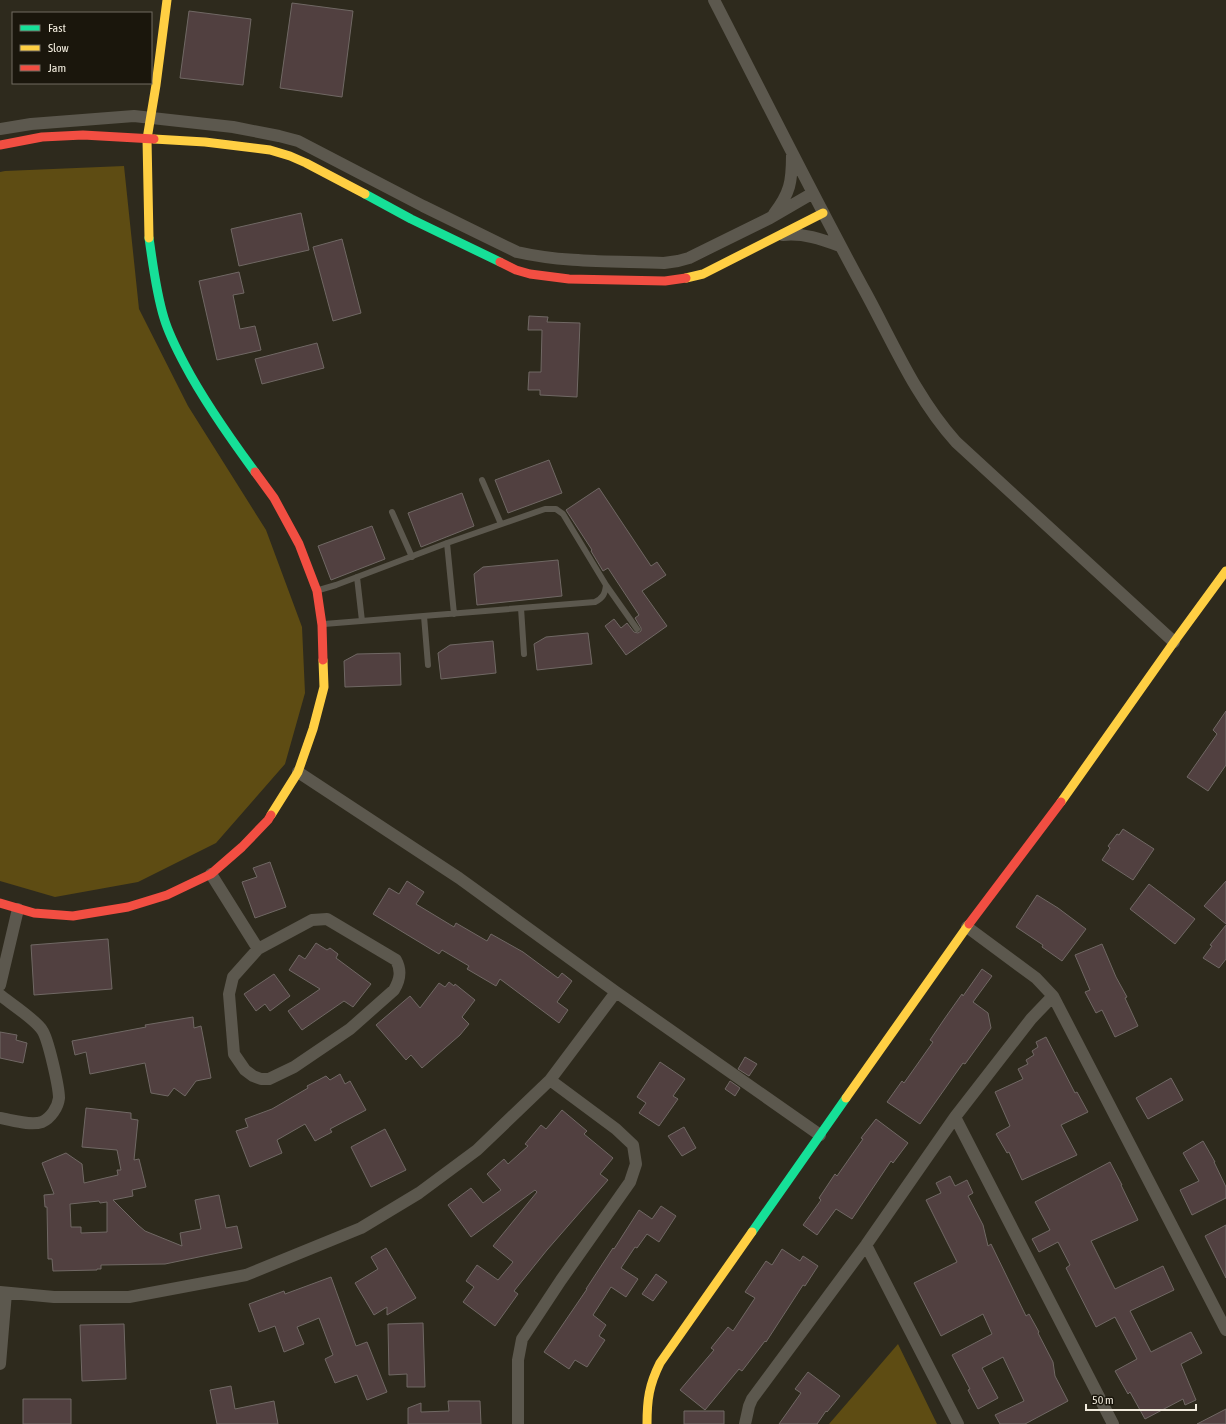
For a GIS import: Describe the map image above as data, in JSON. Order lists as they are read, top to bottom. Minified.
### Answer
{"legend":["Fast","Slow","Jam"],"scale_bar":"50 m"}
